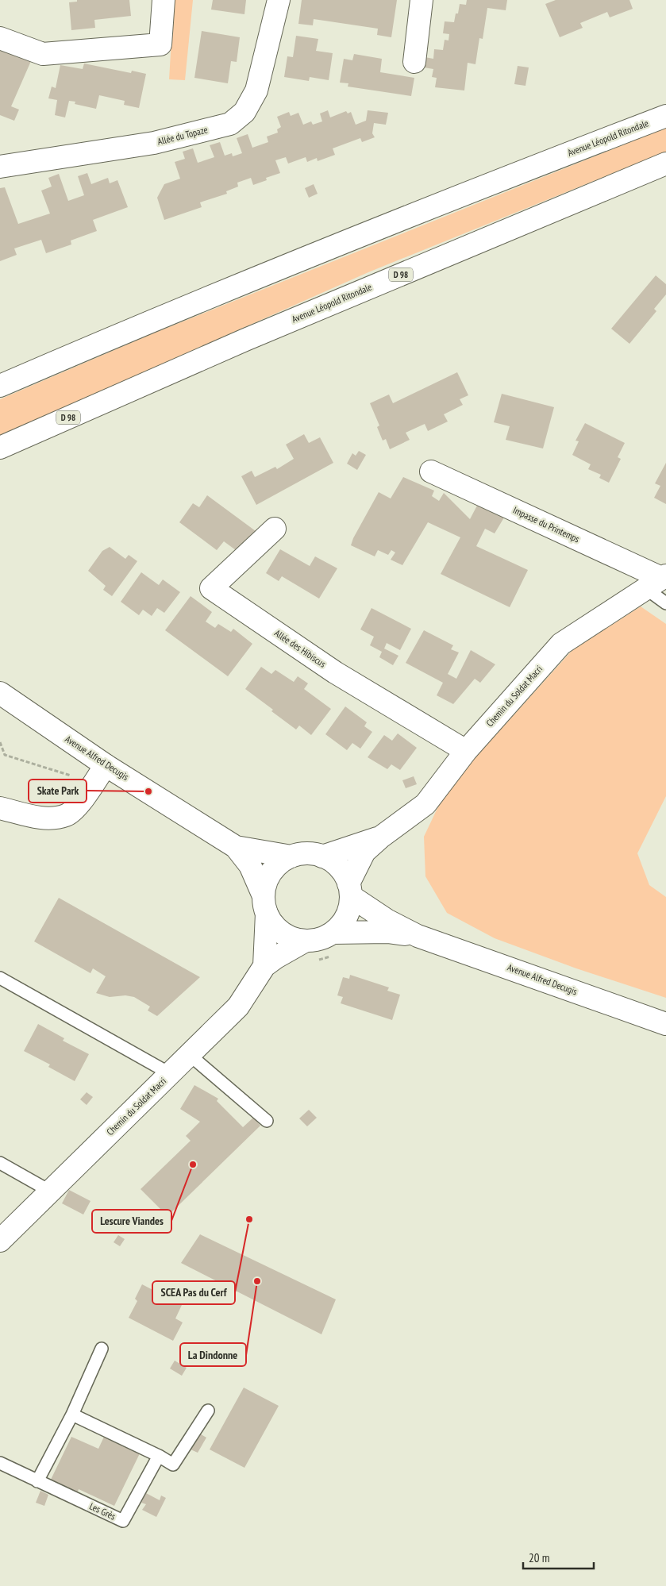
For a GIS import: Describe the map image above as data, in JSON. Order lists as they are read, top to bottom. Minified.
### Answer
{"streets":{"main road":["Allée du Topaze","Avenue Léopold Ritondale","D 98","Impasse du Printemps","Allée des Hibiscus","Chemin du Soldat Macri","Avenue Alfred Decugis"],"lane":["Les Grès"]},"crossings":[["Impasse du Printemps","Chemin du Soldat Macri"],["Allée des Hibiscus","Chemin du Soldat Macri"],["Chemin du Soldat Macri","Avenue Alfred Decugis"]],"places":["Skate Park","Lescure Viandes","SCEA Pas du Cerf","La Dindonne"],"scale_bar":"20 m"}
